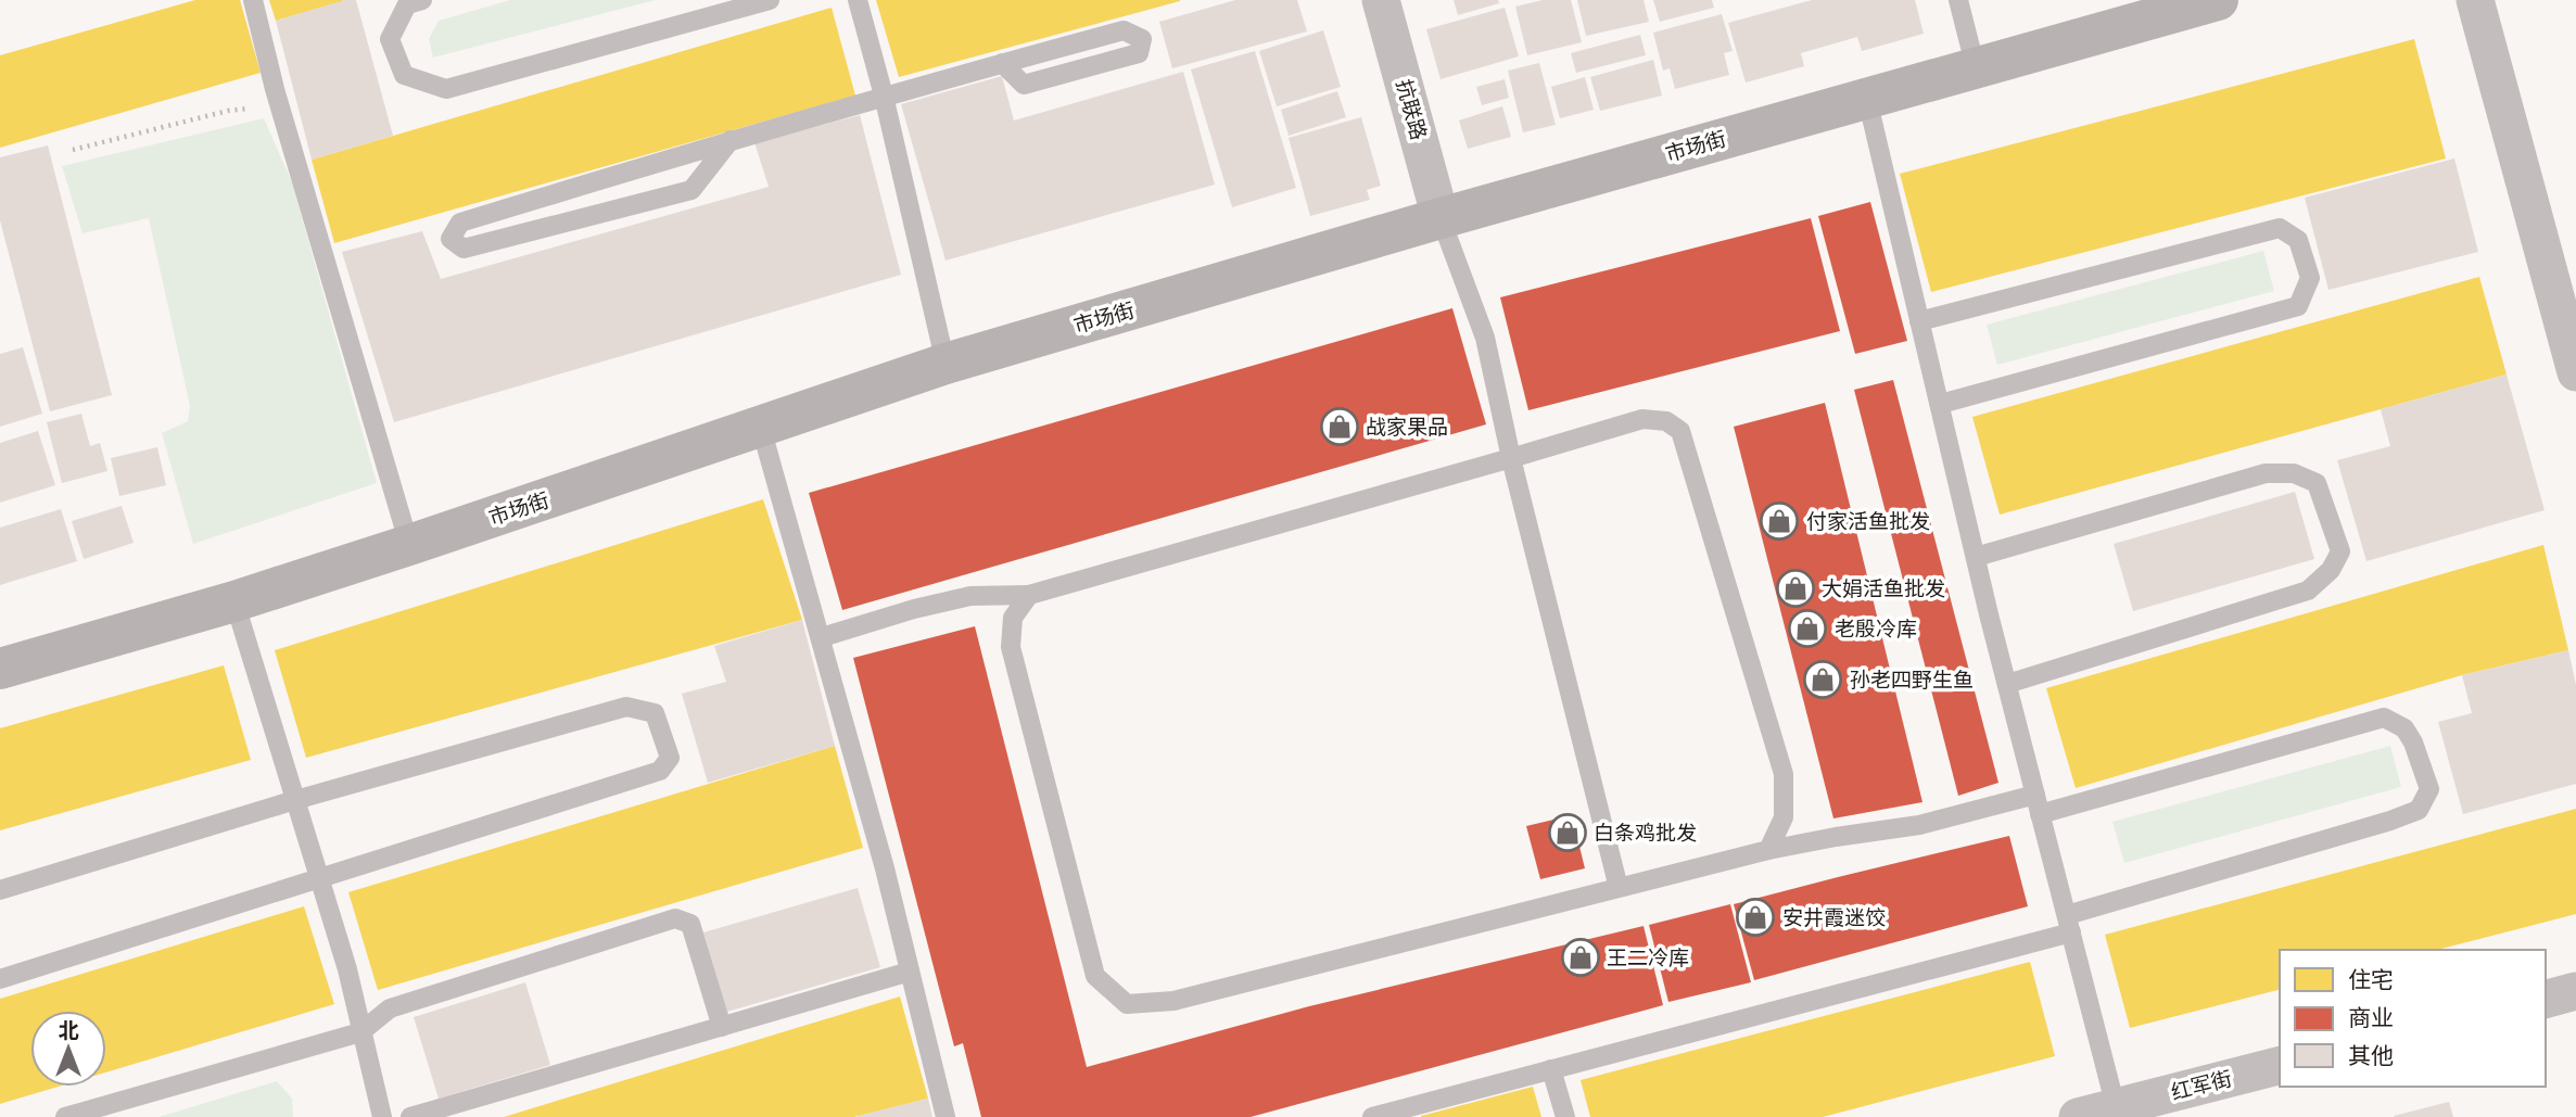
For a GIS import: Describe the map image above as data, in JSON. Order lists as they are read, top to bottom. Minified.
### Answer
{"streets":{"street":["抗联路","市场街","红军街"]},"crossings":[["抗联路","市场街"]],"places":{"shop":["战家果品","付家活鱼批发","大娟活鱼批发","老殷冷库","孙老四野生鱼","白条鸡批发","安井霞迷饺","王二冷库"]},"legend":["住宅","商业","其他"],"north":"top"}
